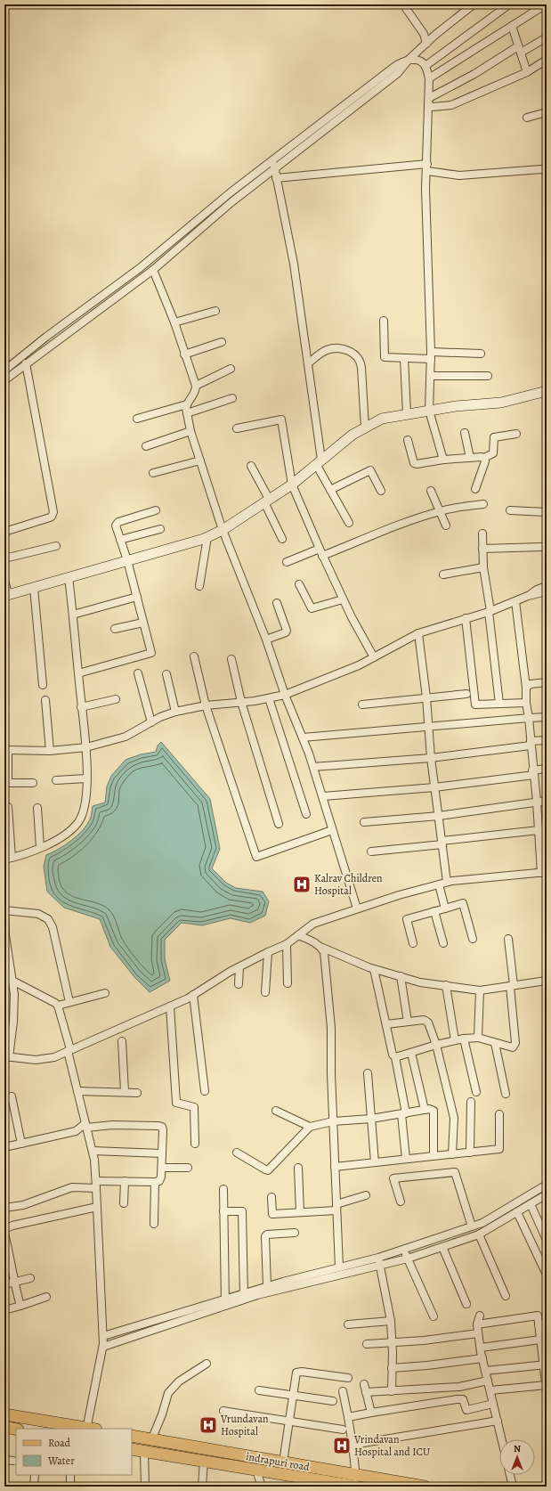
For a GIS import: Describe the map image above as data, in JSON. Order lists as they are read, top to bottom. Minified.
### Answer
{"streets":{"main road":["indrapuri road"]},"places":{"hospital":["Kalrav Children Hospital","Vrundavan Hospital","Vrindavan Hospital and ICU"]},"legend":["Road","Water"],"north":"top"}
